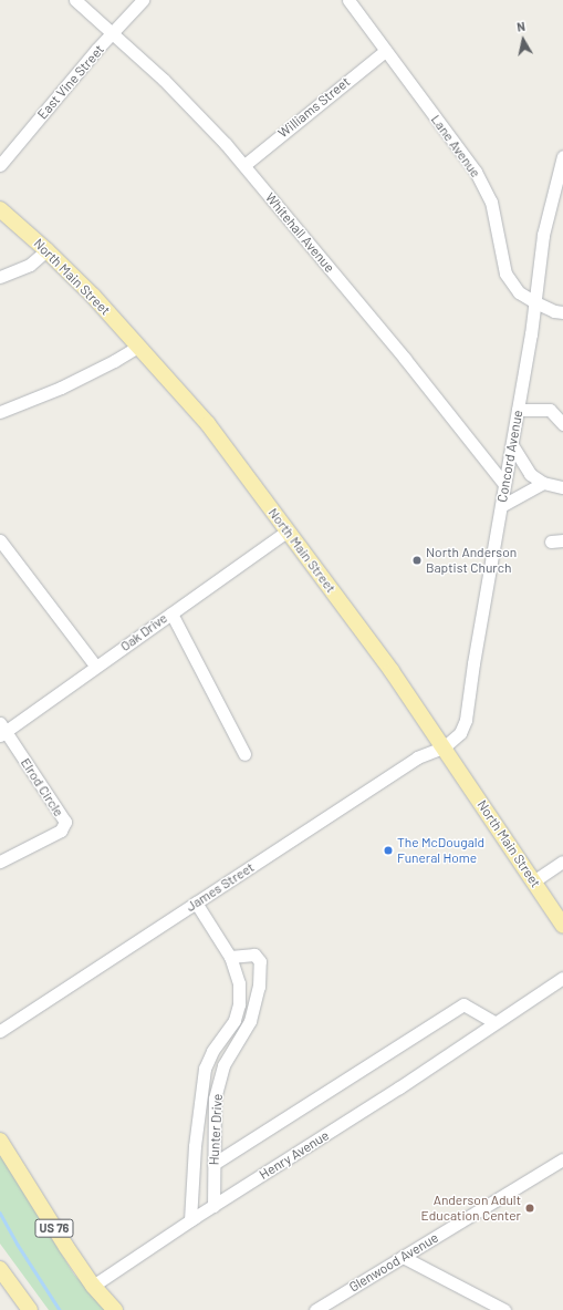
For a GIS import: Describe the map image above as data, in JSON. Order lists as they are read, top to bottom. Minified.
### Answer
{"streets":{"main road":["North Main Street","US 76"],"street":["East Vine Street","Williams Street","Lane Avenue","Whitehall Avenue","Concord Avenue","Oak Drive","Elrod Circle","James Street","Hunter Drive","Henry Avenue","Glenwood Avenue"]},"crossings":[["East Vine Street","Whitehall Avenue"],["Williams Street","Lane Avenue"],["Williams Street","Whitehall Avenue"],["Lane Avenue","Concord Avenue"],["Whitehall Avenue","Concord Avenue"],["North Main Street","Concord Avenue"],["North Main Street","Oak Drive"],["North Main Street","James Street"],["Concord Avenue","James Street"],["Oak Drive","Elrod Circle"],["James Street","Hunter Drive"],["Hunter Drive","Henry Avenue"],["Henry Avenue","US 76"]],"places":["North Anderson Baptist Church","The McDougald Funeral Home","Anderson Adult Education Center"],"north":"top"}
